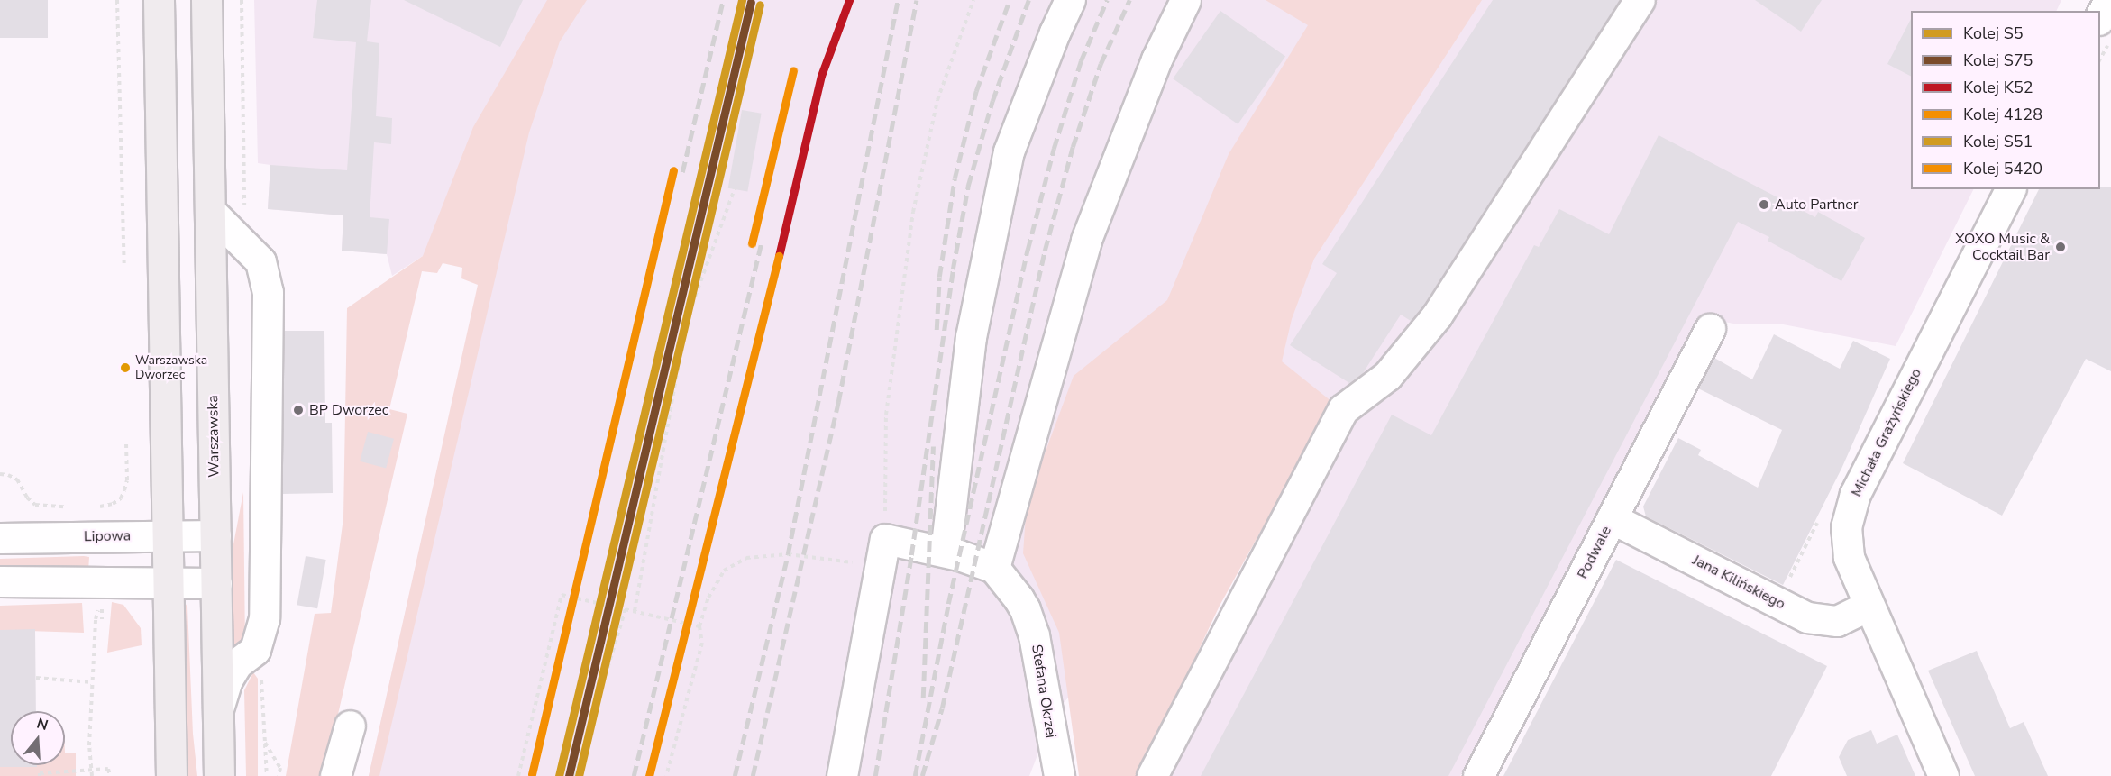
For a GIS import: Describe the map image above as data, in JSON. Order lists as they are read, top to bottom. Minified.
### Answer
{"streets":{"main road":["Warszawska"],"street":["Michała Grażyńskiego","Lipowa","Podwale","Jana Kilińskiego","Stefana Okrzei"]},"crossings":[["Michała Grażyńskiego","Jana Kilińskiego"],["Warszawska","Lipowa"],["Podwale","Jana Kilińskiego"]],"places":["Auto Partner","XOXO Music & Cocktail Bar","Warszawska Dworzec","BP Dworzec"],"lines":["rail line S5","rail line K52","rail line S75","rail line S51","rail line 4128","rail line 5420"],"legend":["Kolej S5","Kolej S75","Kolej K52","Kolej 4128","Kolej S51","Kolej 5420"],"north":"top"}
